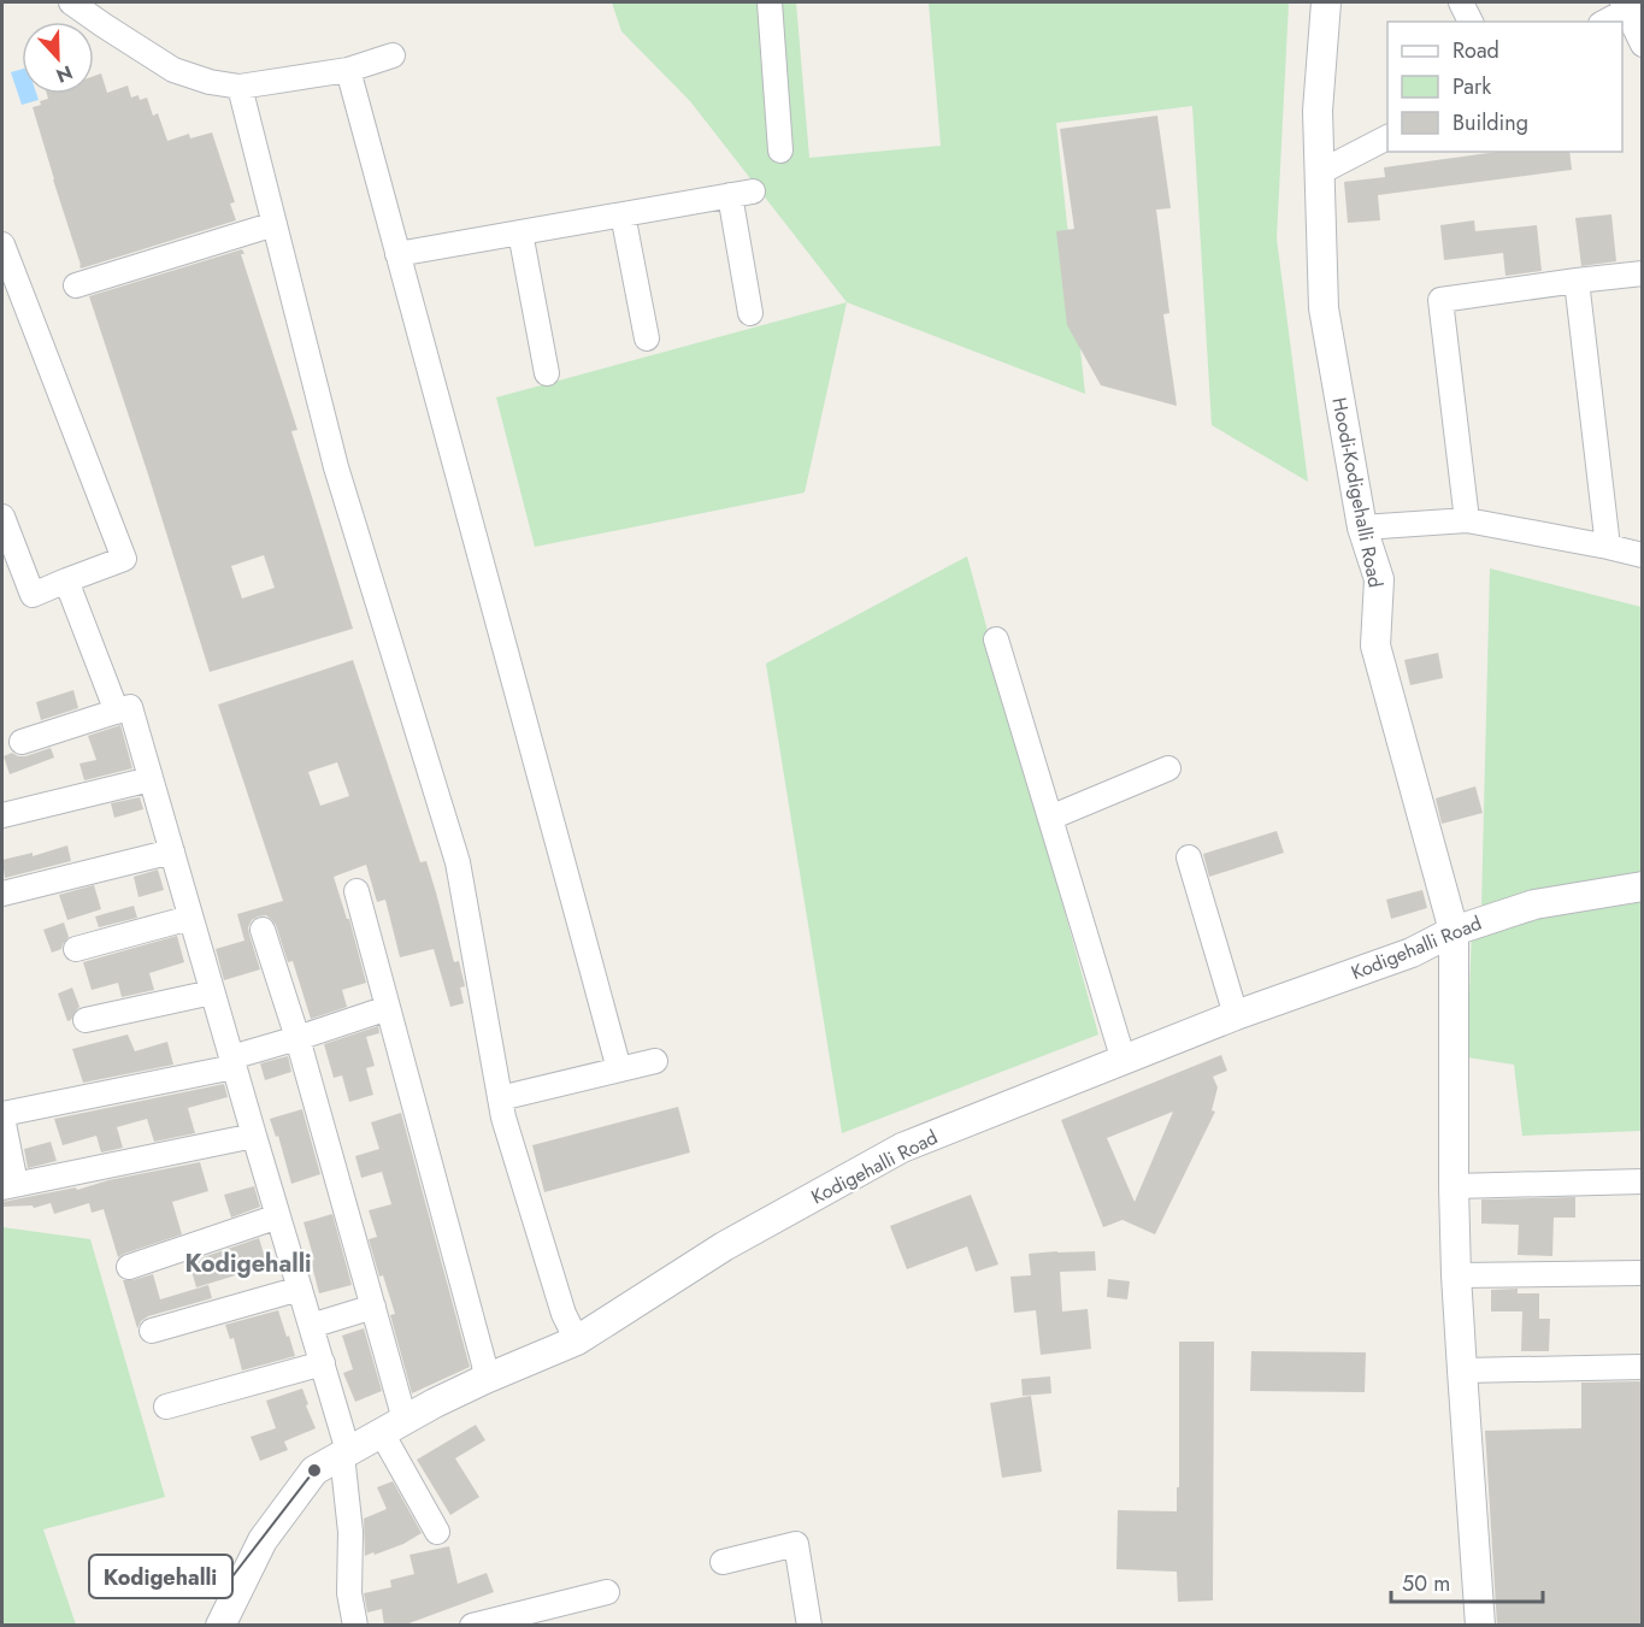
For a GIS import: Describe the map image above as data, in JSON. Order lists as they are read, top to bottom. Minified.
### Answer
{"streets":{"street":["Hoodi-Kodigehalli Road","Kodigehalli Road"]},"crossings":[["Hoodi-Kodigehalli Road","Kodigehalli Road"]],"districts":["Kodigehalli"],"places":["Kodigehalli"],"legend":["Road","Park","Building"],"scale_bar":"50 m","north":"bottom"}
